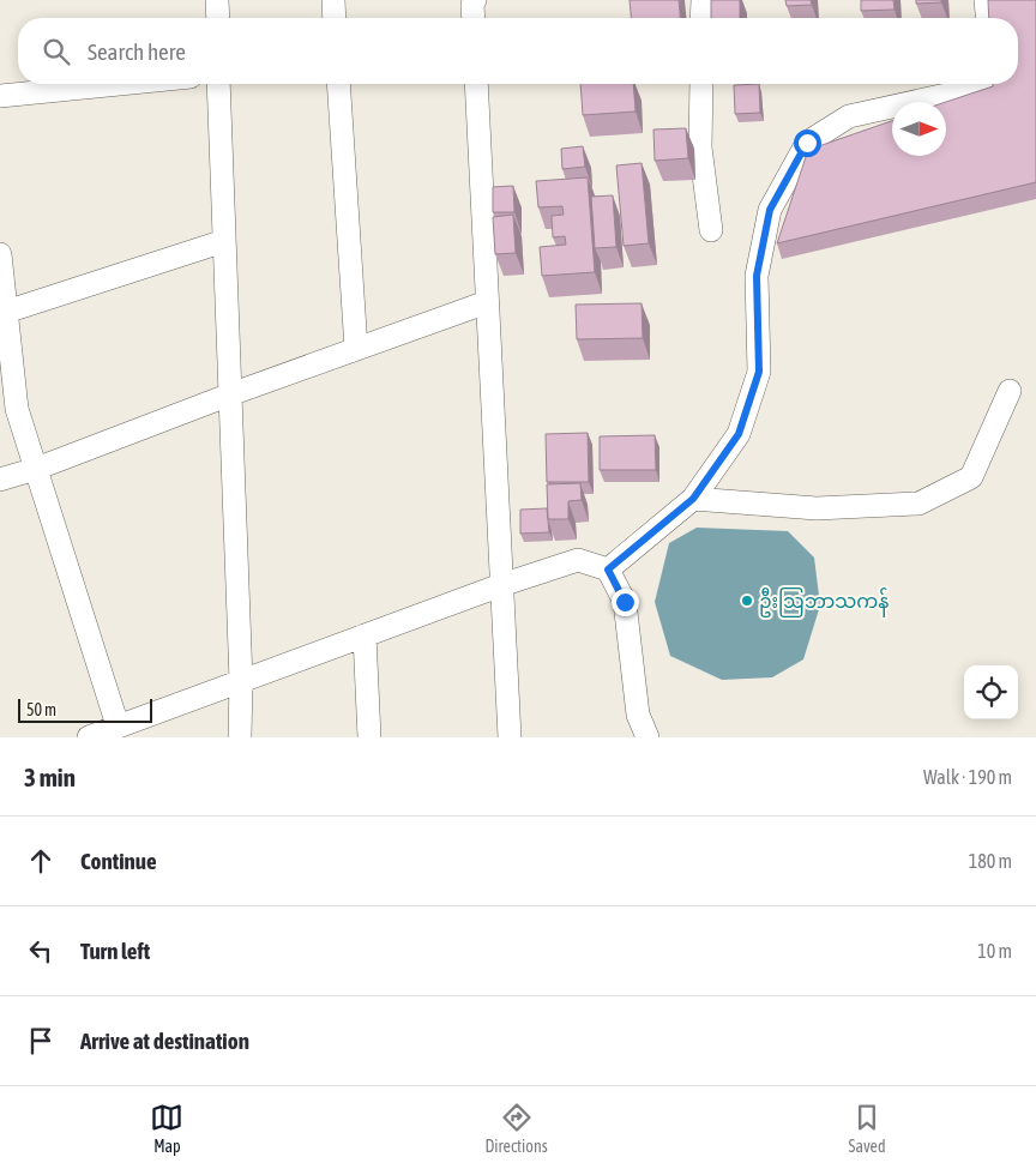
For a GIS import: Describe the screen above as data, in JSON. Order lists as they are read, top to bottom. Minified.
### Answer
{"places":["ဦးဩဘာသကန်"],"scale_bar":"50 m","north":"right","page":{"search":"Search here","scale":"50 m","heading":["3 min","Walk · 190 m"],"list":[["Continue","180 m"],["Turn left","10 m"],"Arrive at destination"],"nav":["Map","Directions","Saved"]}}
